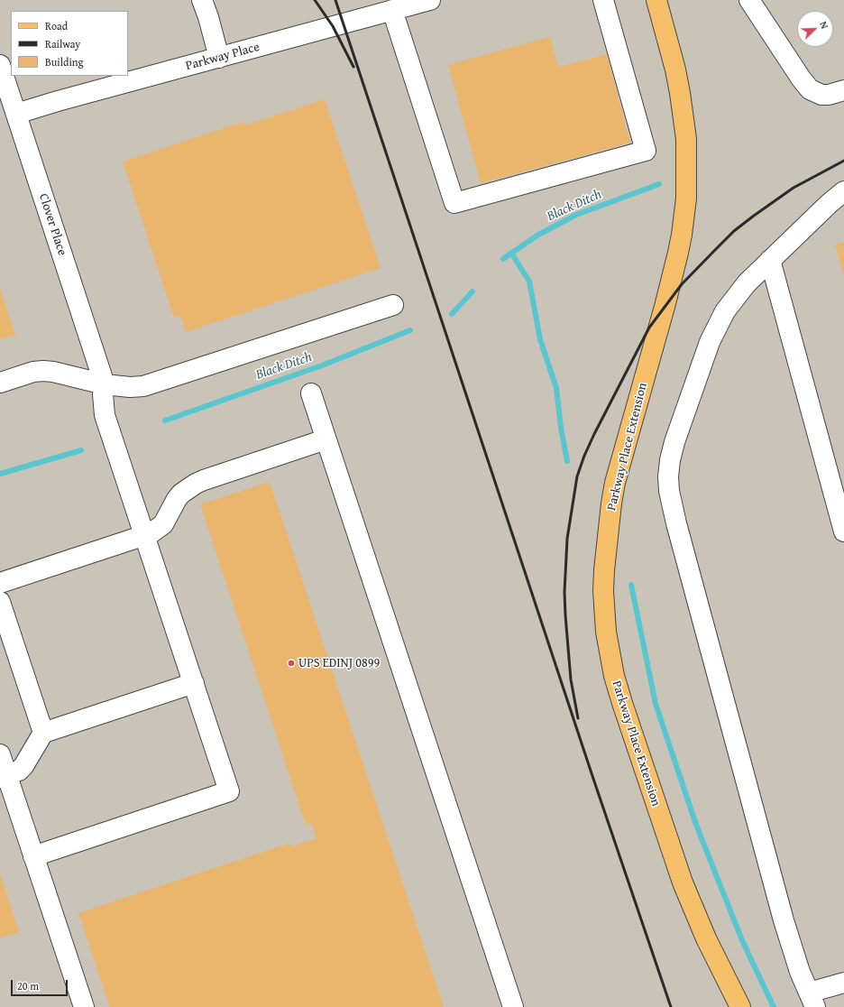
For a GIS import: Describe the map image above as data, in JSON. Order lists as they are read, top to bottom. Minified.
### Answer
{"streets":{"main road":["Parkway Place Extension"],"street":["Parkway Place","Clover Place"]},"crossings":[["Parkway Place","Clover Place"]],"water":["Black Ditch"],"places":["UPS EDINJ 0899"],"legend":["Road","Railway","Building"],"scale_bar":"20 m","north":"top right"}
